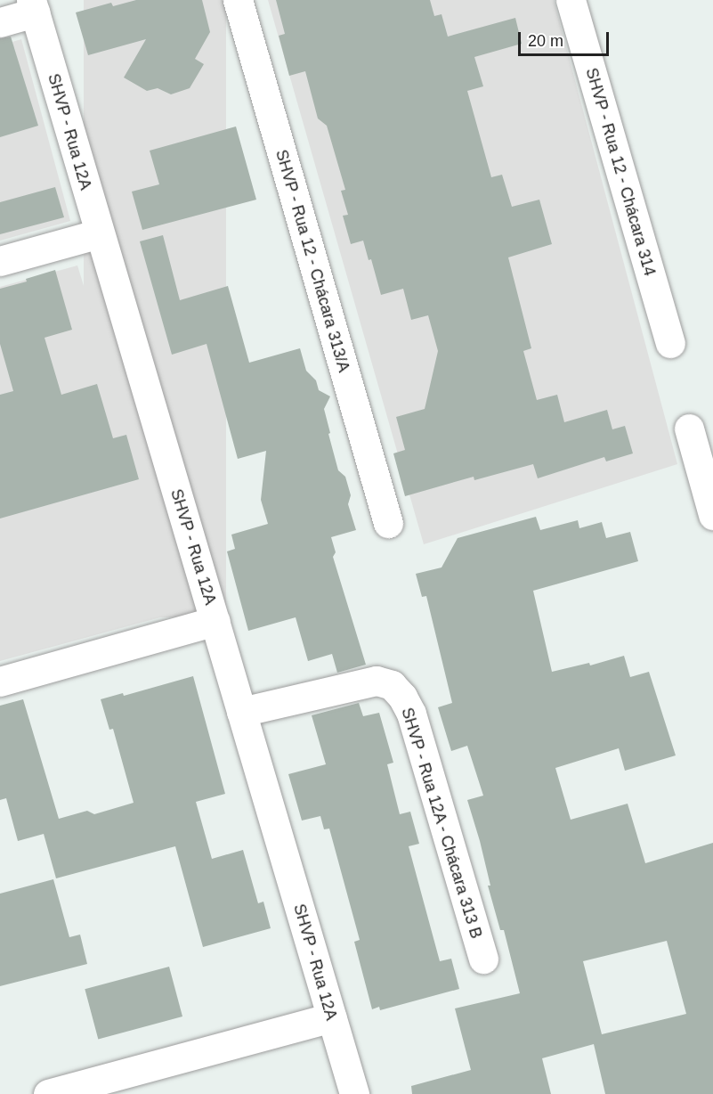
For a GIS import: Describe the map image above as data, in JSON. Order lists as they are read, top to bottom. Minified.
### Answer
{"streets":{"street":["SHVP - Rua 12A","SHVP - Rua 12 - Chácara 314","SHVP - Rua 12 - Chácara 313/A","SHVP - Rua 12A - Chácara 313 B"]},"crossings":[["SHVP - Rua 12A","SHVP - Rua 12A - Chácara 313 B"]],"scale_bar":"20 m"}
